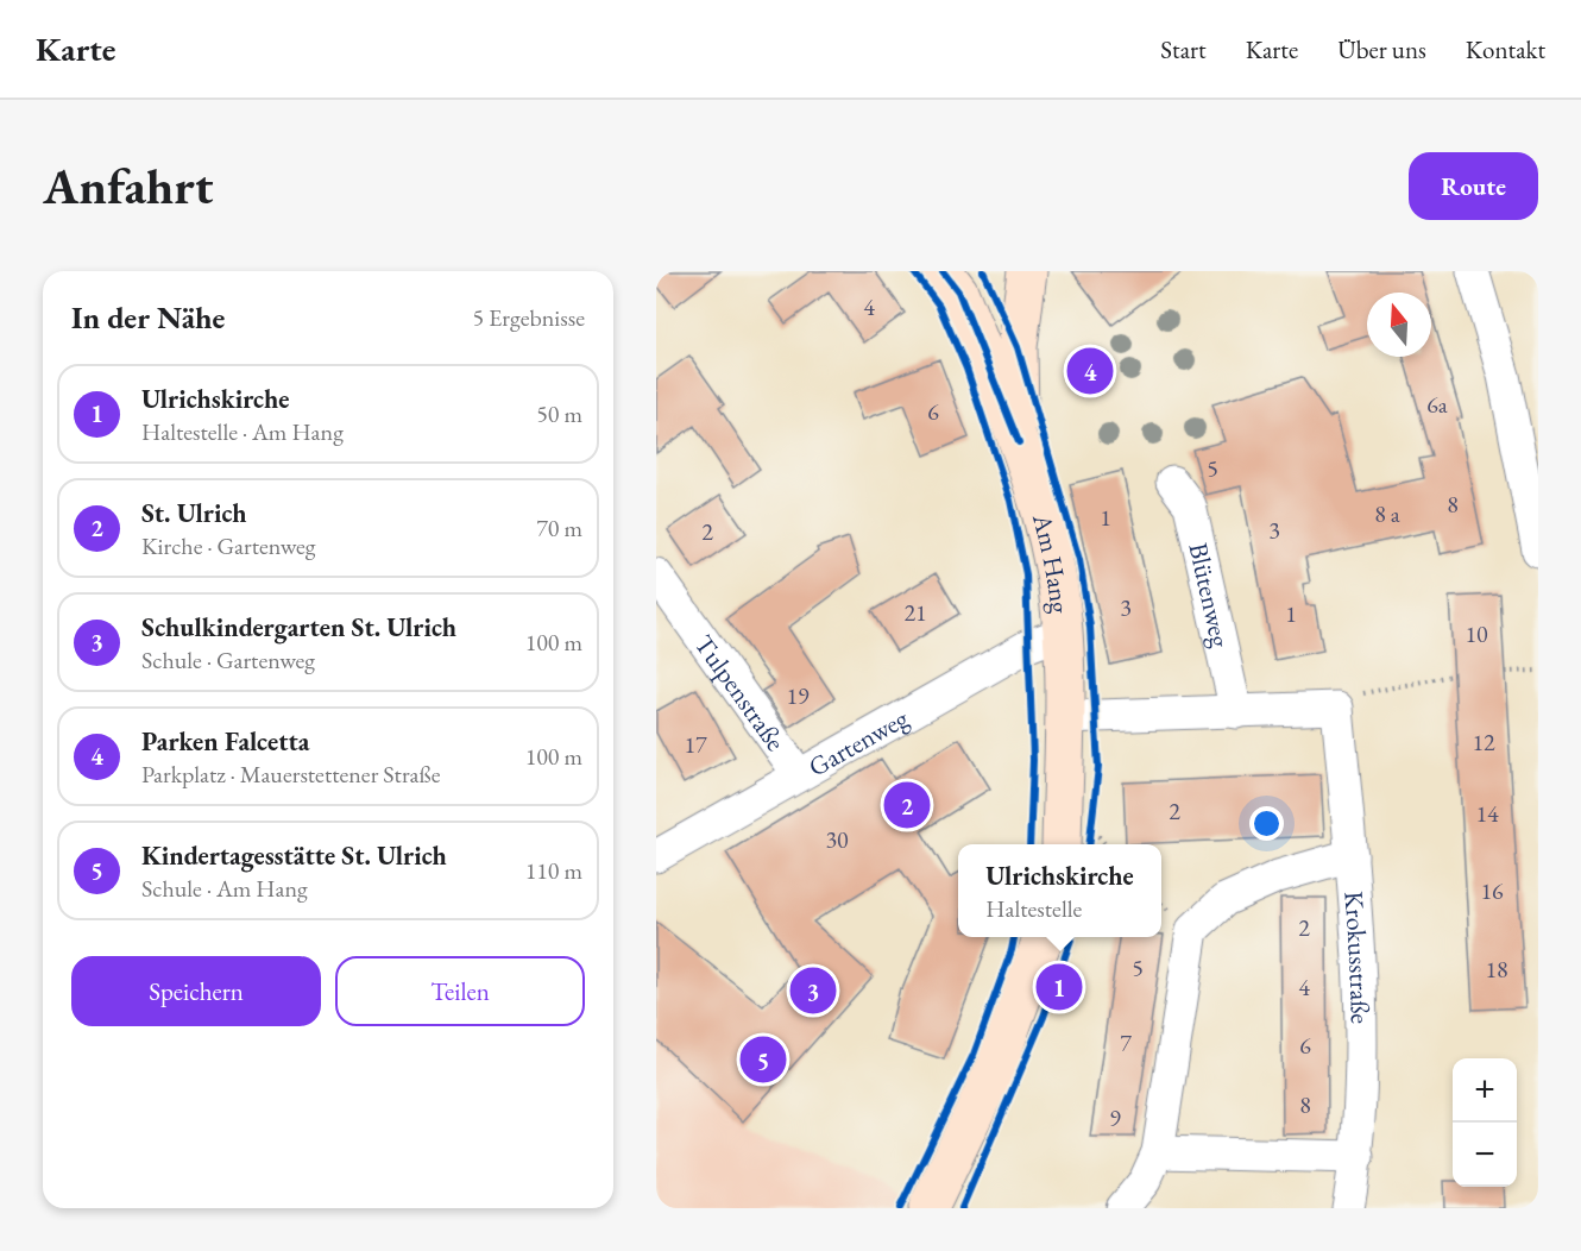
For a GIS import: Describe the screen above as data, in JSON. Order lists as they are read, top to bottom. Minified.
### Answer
{"streets":{"street":["Am Hang","Blütenweg","Tulpenstraße","Gartenweg","Krokusstraße"]},"crossings":[["Am Hang","Gartenweg"],["Tulpenstraße","Gartenweg"]],"house_numbers":["4","6a","6","5","8","8 a","1","3","2","3","21","1","10","19","12","17","2","14","30","16","2","5","18","4","7","6","8","9"],"north":"top","page":{"header":"Karte","nav":["Start","Karte","Über uns","Kontakt"],"buttons":["Route",["Speichern","Teilen"]],"title":"Anfahrt","heading":["In der Nähe","5 Ergebnisse"],"pins":["4","2","1","3","5"],"list":[{"mark":"1","name":"Ulrichskirche","note":"Haltestelle · Am Hang","value":"50 m"},{"mark":"2","name":"St. Ulrich","note":"Kirche · Gartenweg","value":"70 m"},{"mark":"3","name":"Schulkindergarten St. Ulrich","note":"Schule · Gartenweg","value":"100 m"},{"mark":"4","name":"Parken Falcetta","note":"Parkplatz · Mauerstettener Straße","value":"100 m"},{"mark":"5","name":"Kindertagesstätte St. Ulrich","note":"Schule · Am Hang","value":"110 m"}],"popup":["Ulrichskirche","Haltestelle"],"map_buttons":["+","−"]}}
